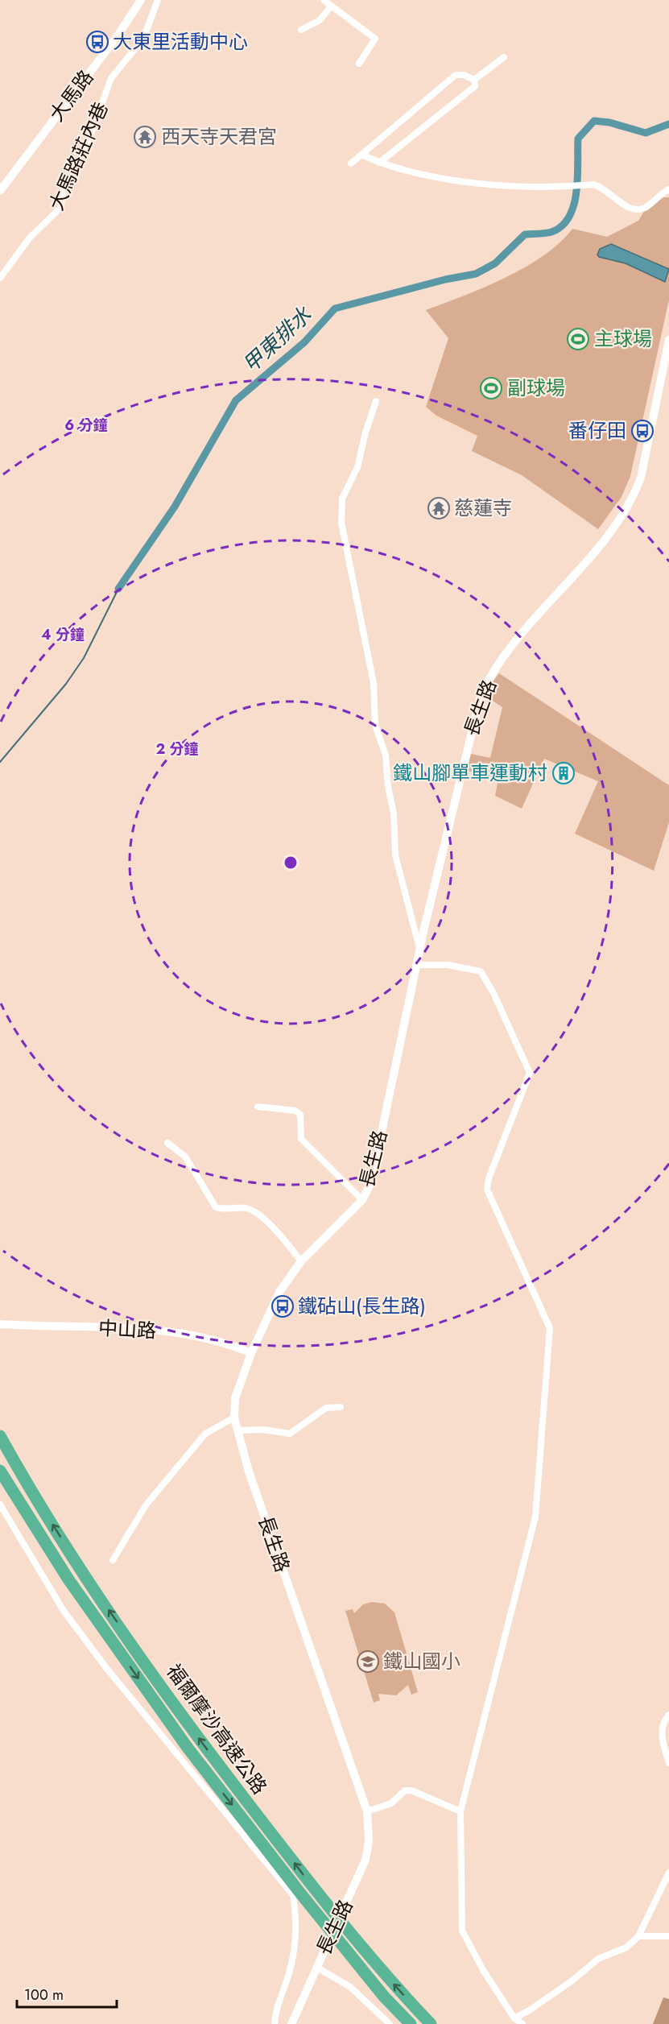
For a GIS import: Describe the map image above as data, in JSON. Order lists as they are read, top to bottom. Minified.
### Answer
{"streets":{"highway":["福爾摩沙高速公路"],"street":["大馬路","大馬路莊內巷","長生路","中山路"]},"crossings":[["長生路","中山路"]],"water":["甲東排水"],"places":{"bus stop":["大東里活動中心","番仔田","鐵砧山(長生路)"],"temple":["西天寺天君宮","慈蓮寺"],"sports":["主球場","副球場"],"building":["鐵山腳單車運動村"],"school or university":["鐵山國小"]},"scale_bar":"100 m","rings":["6 分鐘","4 分鐘","2 分鐘"]}
